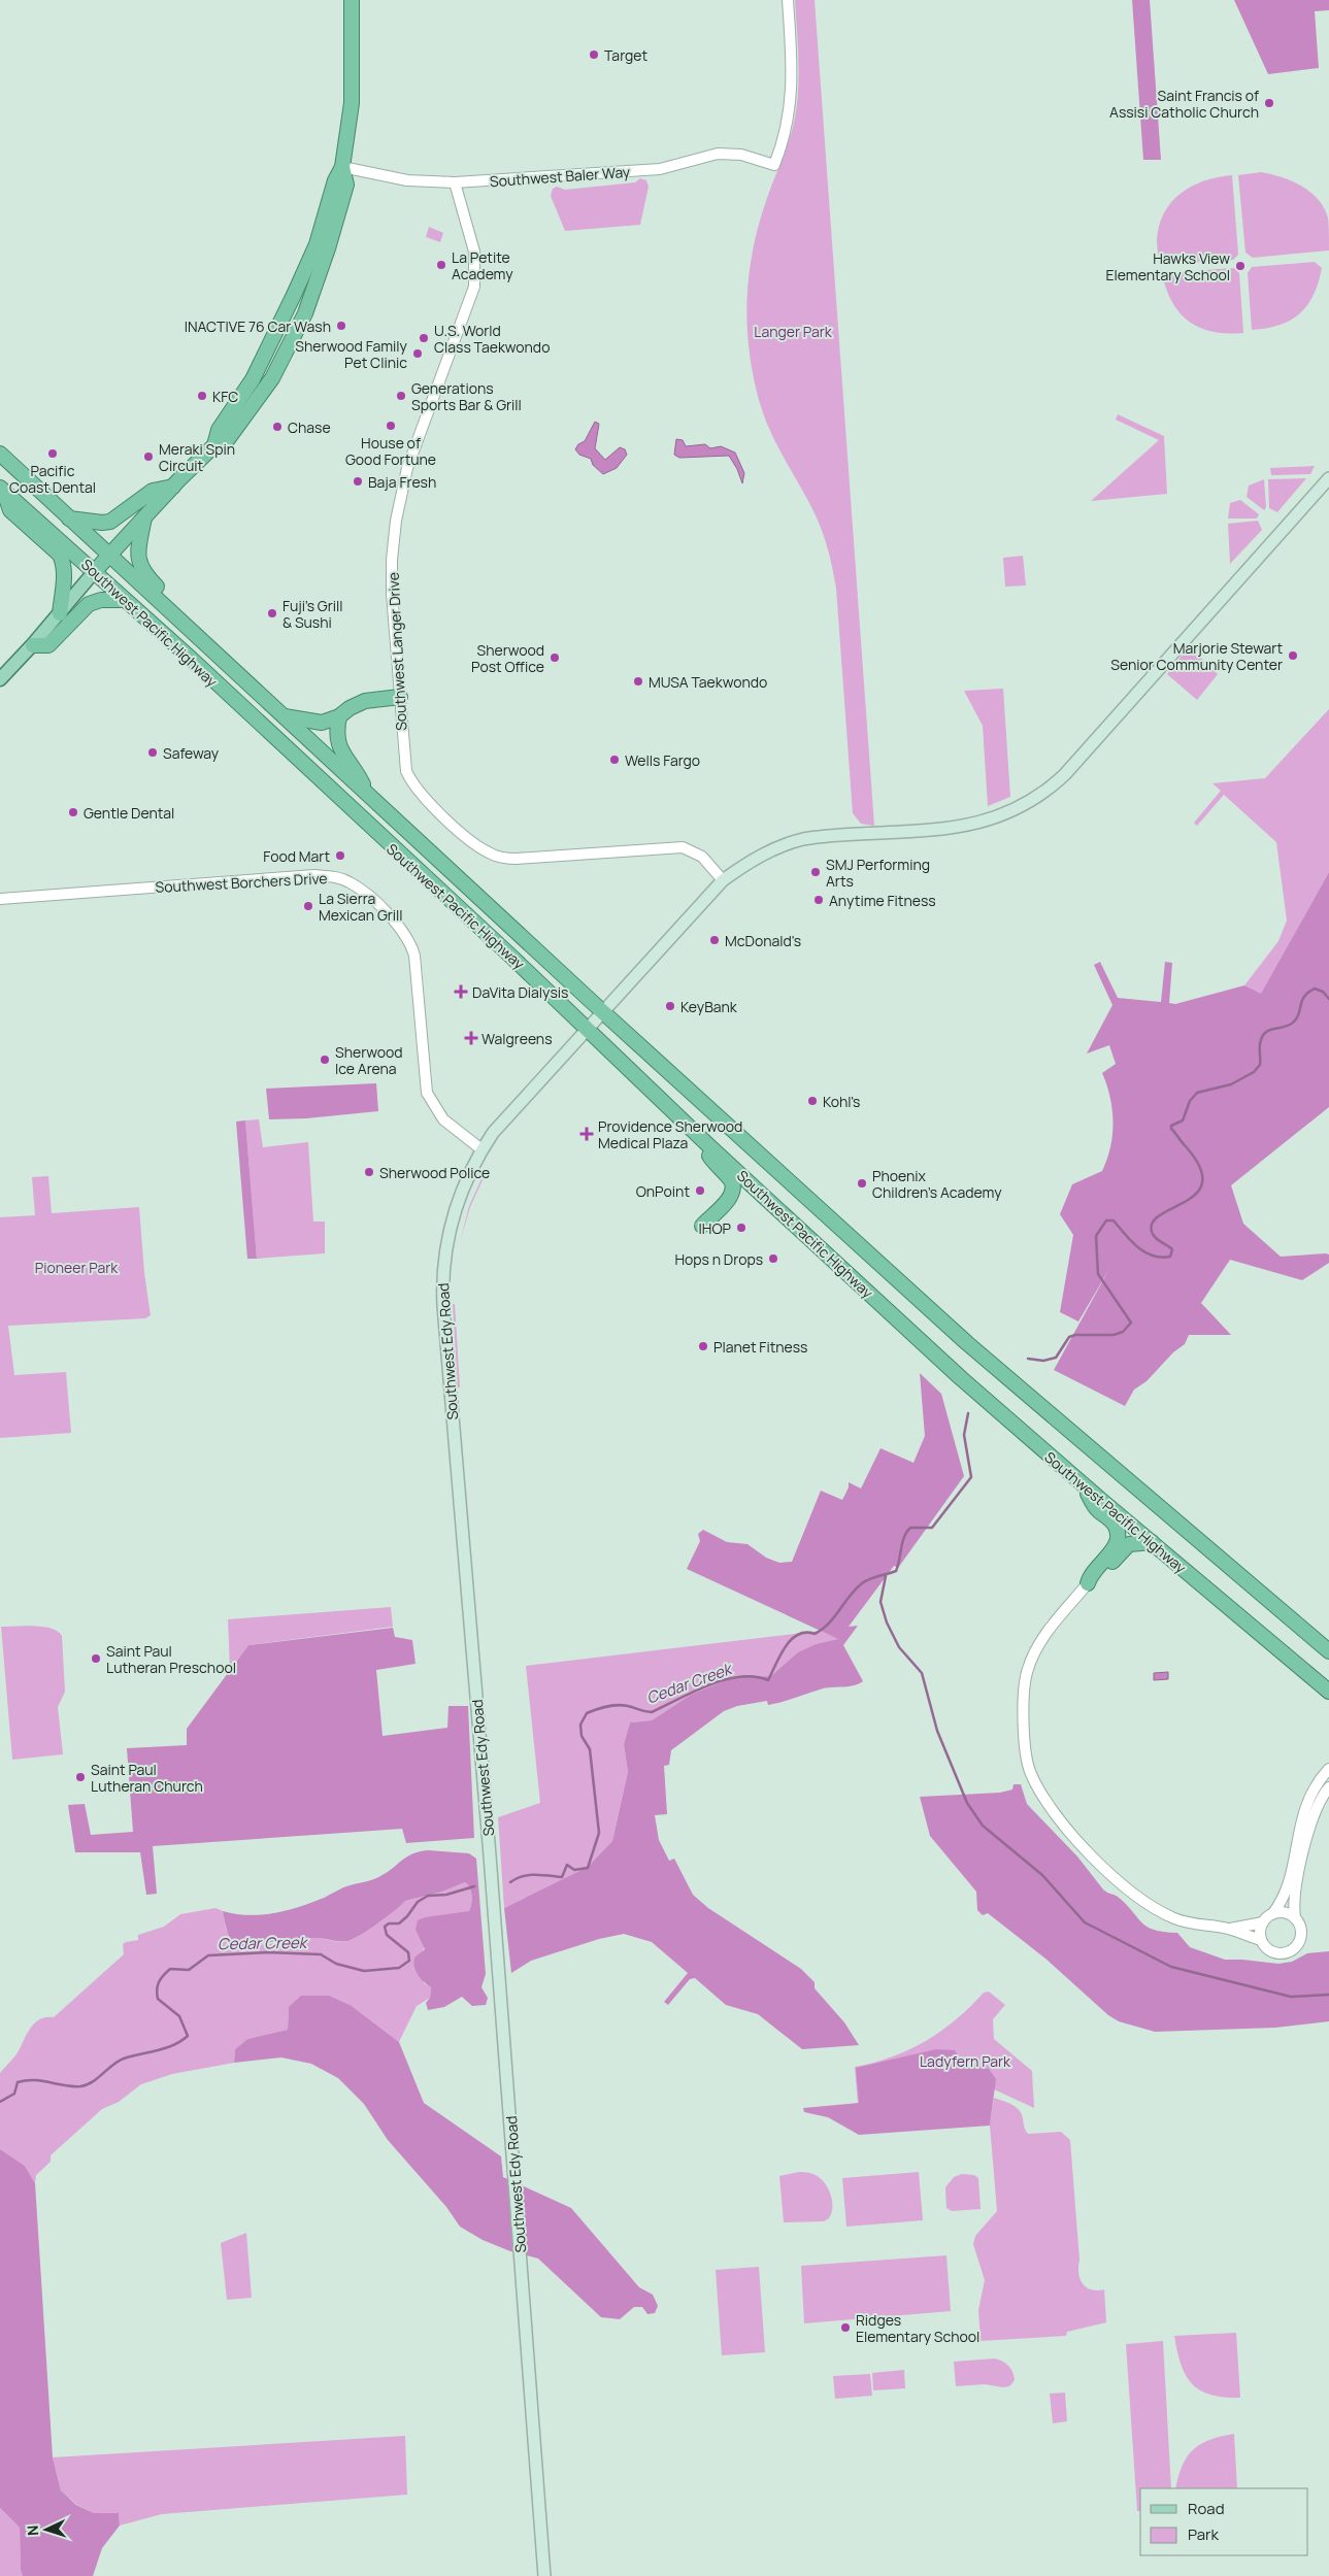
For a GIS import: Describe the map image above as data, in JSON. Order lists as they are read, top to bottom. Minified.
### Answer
{"streets":{"highway":["Southwest Pacific Highway"],"main road":["Southwest Edy Road"],"street":["Southwest Baler Way","Southwest Langer Drive","Southwest Borchers Drive"]},"crossings":[["Southwest Baler Way","Southwest Langer Drive"],["Southwest Pacific Highway","Southwest Edy Road"],["Southwest Langer Drive","Southwest Edy Road"],["Southwest Borchers Drive","Southwest Edy Road"]],"water":["Cedar Creek"],"parks":["Langer Park","Pioneer Park","Ladyfern Park"],"places":{"other":["Target","Saint Francis of Assisi Catholic Church","La Petite Academy","Hawks View Elementary School","INACTIVE 76 Car Wash","U.S. World Class Taekwondo","Sherwood Family Pet Clinic","KFC","Generations Sports Bar & Grill","House of Good Fortune","Chase","Pacific Coast Dental","Meraki Spin Circuit","Baja Fresh","Fuji's Grill & Sushi","Marjorie Stewart Senior Community Center","Sherwood Post Office","MUSA Taekwondo","Safeway","Wells Fargo","Gentle Dental","Food Mart","SMJ Performing Arts","Anytime Fitness","La Sierra Mexican Grill","McDonald's","KeyBank","Sherwood Ice Arena","Kohl's","Sherwood Police","Phoenix Children's Academy","OnPoint","IHOP","Hops n Drops","Planet Fitness","Saint Paul Lutheran Preschool","Saint Paul Lutheran Church","Ridges Elementary School"],"health":["DaVita Dialysis","Walgreens","Providence Sherwood Medical Plaza"]},"legend":["Road","Park"],"north":"left"}
